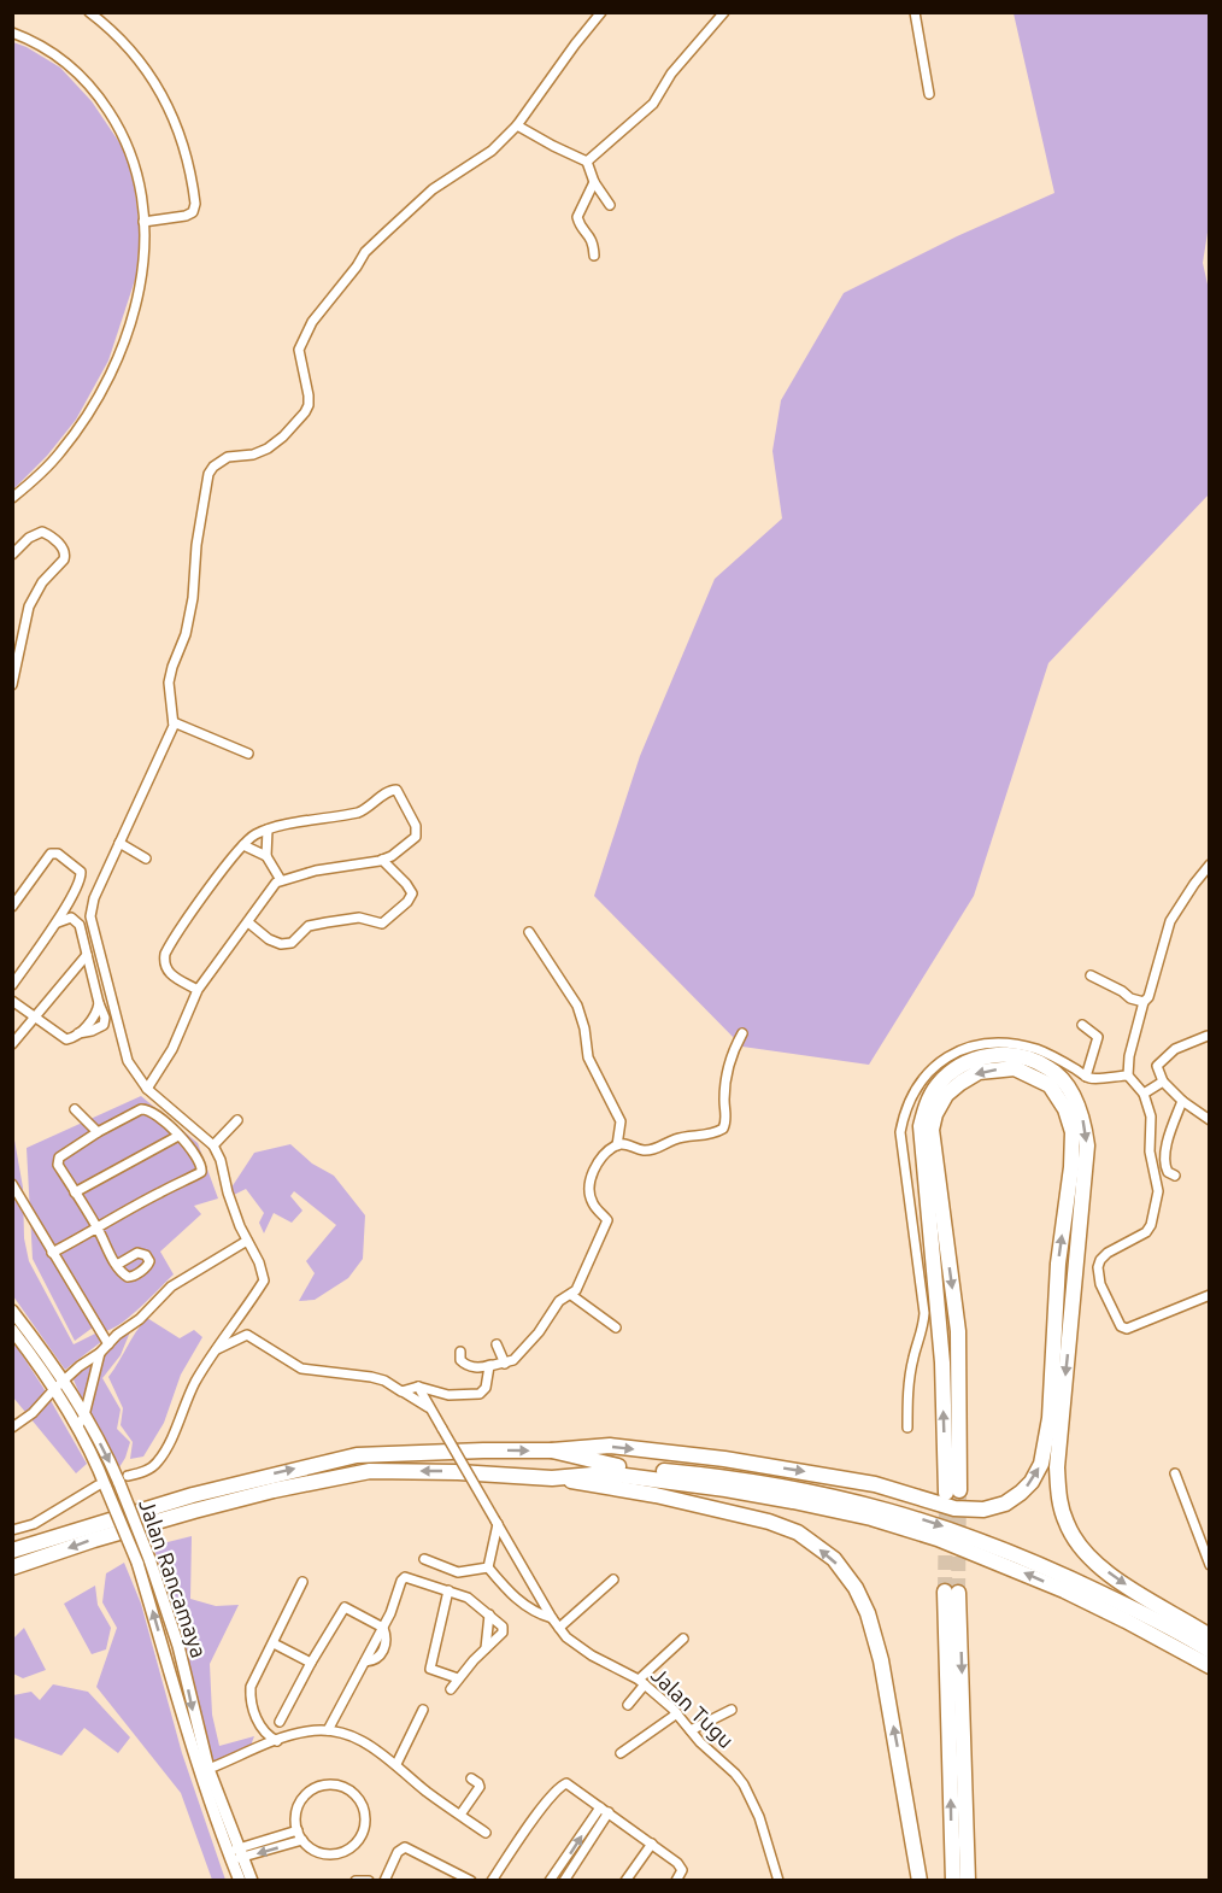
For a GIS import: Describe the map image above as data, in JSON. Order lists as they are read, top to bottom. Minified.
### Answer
{"streets":{"street":["Jalan Rancamaya","Jalan Tugu"]}}
